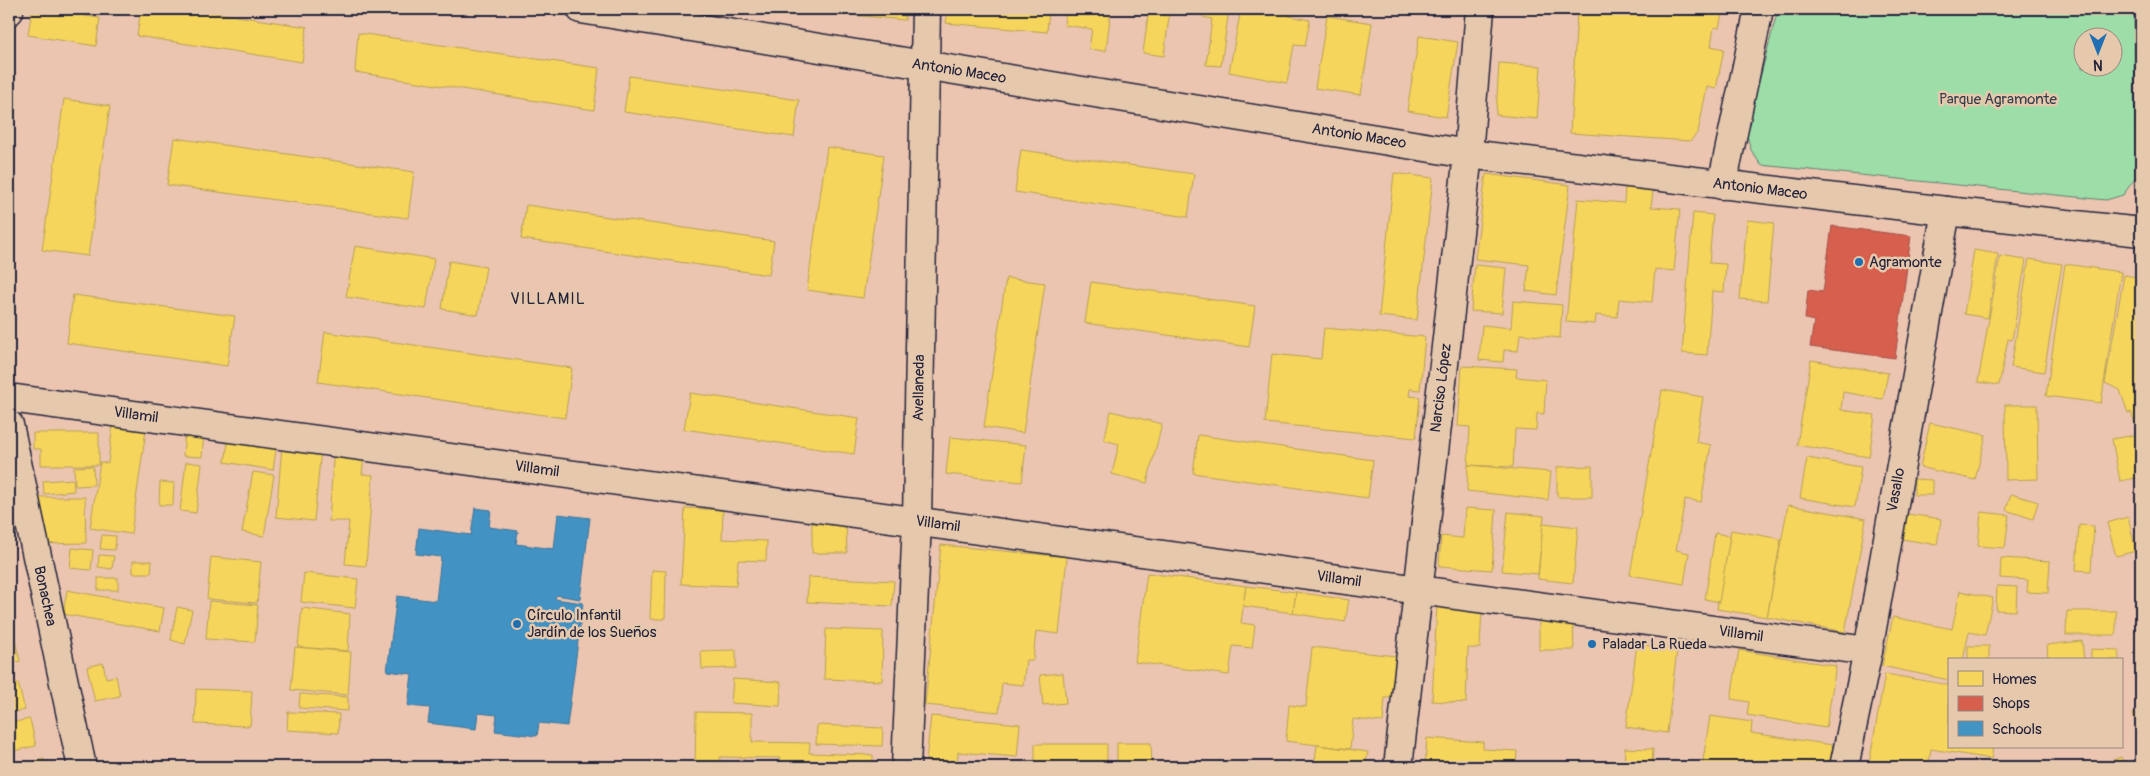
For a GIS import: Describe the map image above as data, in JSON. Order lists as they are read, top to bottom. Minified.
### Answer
{"streets":{"street":["Antonio Maceo","Avellaneda","Narciso López","Villamil","Vasallo","Bonachea"]},"crossings":[["Antonio Maceo","Avellaneda"],["Antonio Maceo","Narciso López"],["Antonio Maceo","Vasallo"],["Avellaneda","Villamil"],["Narciso López","Villamil"],["Villamil","Vasallo"]],"districts":["VILLAMIL"],"parks":["Parque Agramonte"],"places":["Agramonte","Círculo Infantil Jardín de los Sueños","Paladar La Rueda"],"legend":["Homes","Shops","Schools"],"north":"bottom"}
